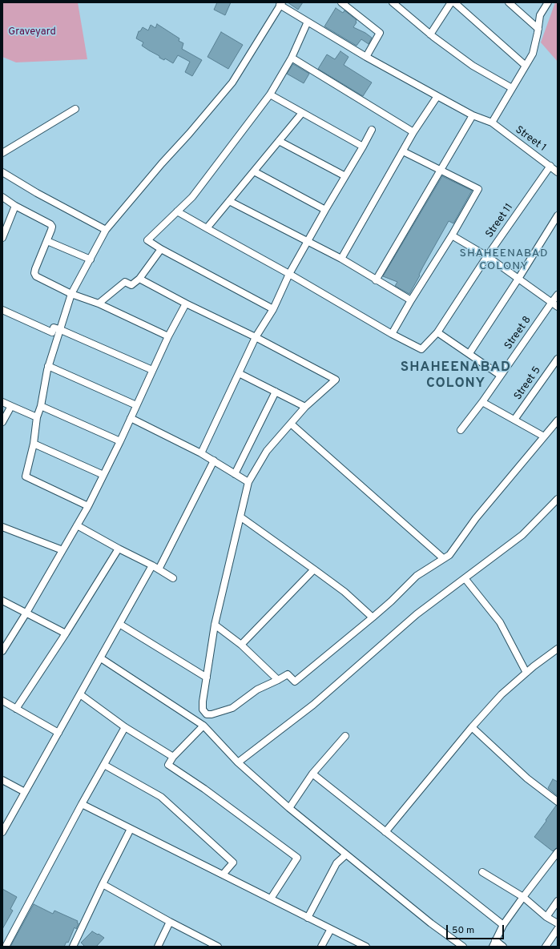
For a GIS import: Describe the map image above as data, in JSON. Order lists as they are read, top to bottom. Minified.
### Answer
{"streets":{"street":["Street 1","Street 11","Street 8","Street 5"]},"crossings":[["Street 1","Street 11"]],"districts":["SHAHEENABAD COLONY","SHAHEENABAD COLONY"],"parks":["Graveyard"],"scale_bar":"50 m"}
